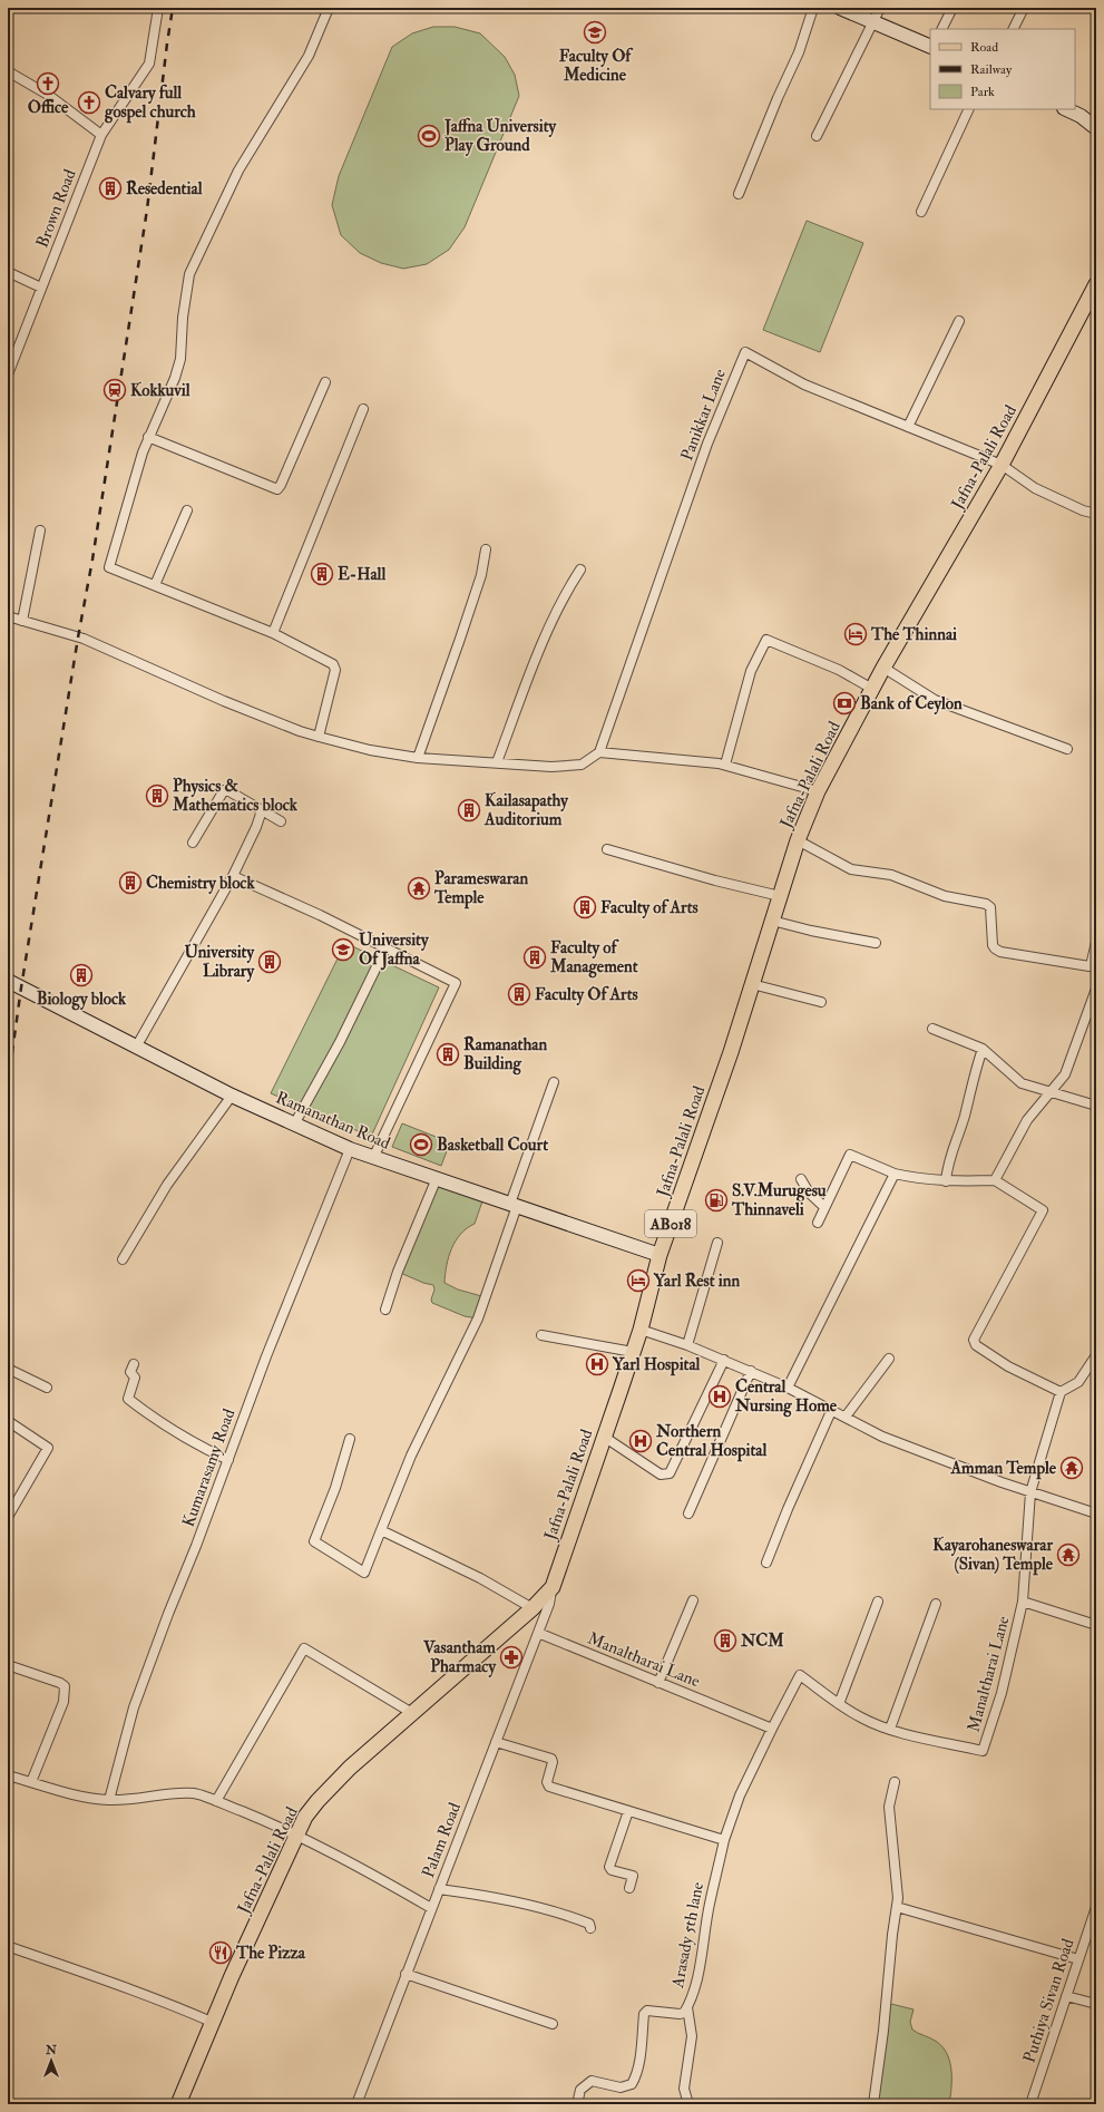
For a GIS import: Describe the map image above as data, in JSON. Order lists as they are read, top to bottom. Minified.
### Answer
{"streets":{"main road":["Jafna-Palali Road","Ramanathan Road","AB018"],"street":["Brown Road","Panikkar Lane","Kumarasamy Road","Manaltharai Lane","Palam Road","Arasady 5th lane","Puthiya Sivan Road"]},"crossings":[["Panikkar Lane","Jafna-Palali Road"],["Jafna-Palali Road","Ramanathan Road"],["Jafna-Palali Road","Palam Road"],["Ramanathan Road","Kumarasamy Road"],["Manaltharai Lane","Palam Road"],["Manaltharai Lane","Arasady 5th lane"]],"places":{"school or university":["Faculty Of Medicine","University Of Jaffna"],"church":["Office","Calvary full gospel church"],"sports":["Jaffna University Play Ground","Basketball Court"],"building":["Resedential","E-Hall","Physics & Mathematics block","Kailasapathy Auditorium","Chemistry block","Faculty of Arts","Faculty of Management","University Library","Biology block","Faculty Of Arts","Ramanathan Building","NCM"],"station":["Kokkuvil"],"hotel":["The Thinnai","Yarl Rest inn"],"bank":["Bank of Ceylon"],"temple":["Parameswaran Temple","Amman Temple","Kayarohaneswarar (Sivan) Temple"],"fuel station":["S.V.Murugesu Thinnaveli"],"hospital":["Yarl Hospital","Central Nursing Home","Northern Central Hospital"],"pharmacy":["Vasantham Pharmacy"],"restaurant":["The Pizza"]},"legend":["Road","Railway","Park"],"north":"top"}
